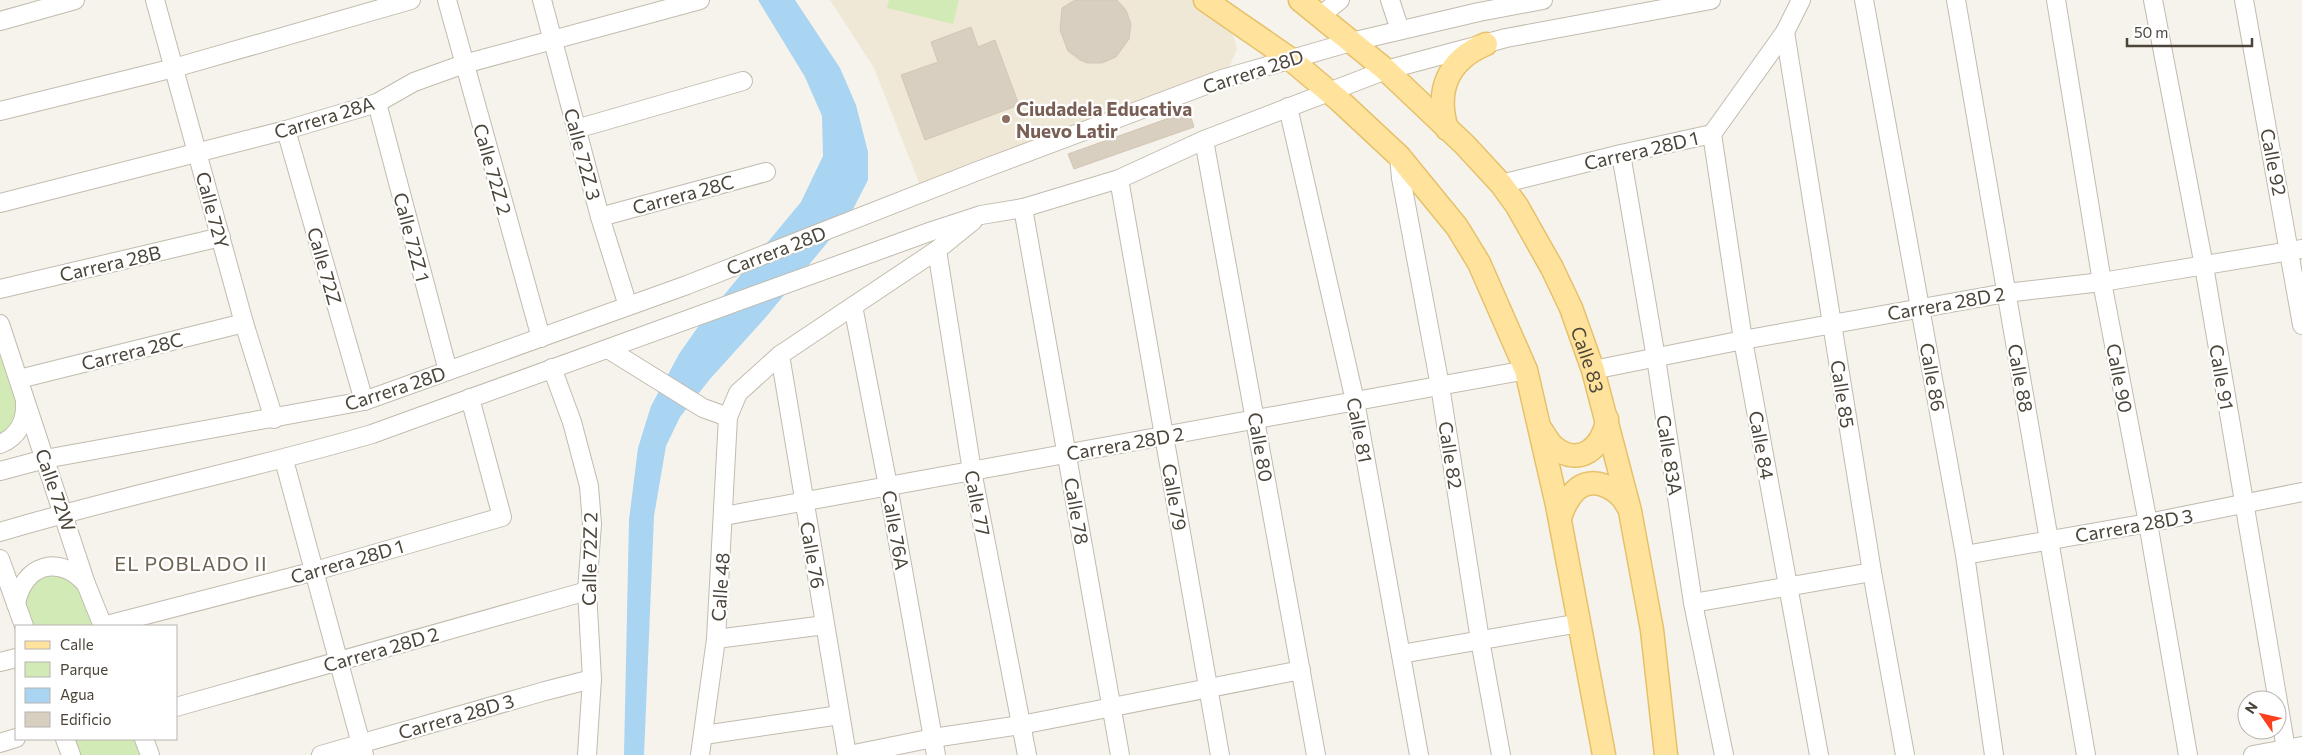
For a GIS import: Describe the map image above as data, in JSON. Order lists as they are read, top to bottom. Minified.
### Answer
{"streets":{"main road":["Calle 83"],"street":["Carrera 28D","Carrera 28A","Carrera 28D 1","Calle 72Z 3","Calle 92","Calle 72Z 2","Carrera 28C","Calle 72Y","Calle 72Z 1","Carrera 28B","Calle 72Z","Carrera 28D 2","Calle 86","Calle 91","Calle 88","Calle 90","Calle 85","Calle 81","Calle 84","Calle 80","Calle 82","Calle 83A","Calle 72W","Calle 79","Calle 77","Calle 78","Carrera 28D 3","Calle 76A","Calle 76","Calle 48"]},"crossings":[["Carrera 28D","Carrera 28D 1"],["Carrera 28D","Calle 72Z 3"],["Carrera 28D","Calle 72Z 2"],["Carrera 28D","Calle 72Y"],["Carrera 28D","Calle 72Z 1"],["Carrera 28D","Calle 72Z"],["Carrera 28D","Calle 83"],["Carrera 28D","Calle 81"],["Carrera 28D","Calle 80"],["Carrera 28D","Calle 72W"],["Carrera 28D","Calle 79"],["Carrera 28D","Calle 77"],["Carrera 28D","Calle 78"],["Carrera 28D","Calle 76A"],["Carrera 28D","Calle 76"],["Carrera 28D","Calle 48"],["Carrera 28A","Calle 72Z 3"],["Carrera 28A","Calle 72Z 2"],["Carrera 28A","Calle 72Y"],["Carrera 28A","Calle 72Z 1"],["Carrera 28A","Calle 72Z"],["Carrera 28D 1","Calle 83"],["Carrera 28D 1","Calle 85"],["Carrera 28D 1","Calle 84"],["Carrera 28D 1","Calle 83A"],["Calle 72Z 3","Carrera 28C"],["Calle 92","Carrera 28D 2"],["Calle 72Z 2","Carrera 28D 2"],["Calle 72Z 2","Carrera 28D 3"],["Carrera 28C","Calle 72Y"],["Carrera 28C","Calle 72W"],["Calle 72Y","Carrera 28B"],["Carrera 28D 2","Calle 83"],["Carrera 28D 2","Calle 86"],["Carrera 28D 2","Calle 91"],["Carrera 28D 2","Calle 88"],["Carrera 28D 2","Calle 90"],["Carrera 28D 2","Calle 85"],["Carrera 28D 2","Calle 81"],["Carrera 28D 2","Calle 84"],["Carrera 28D 2","Calle 80"],["Carrera 28D 2","Calle 82"],["Carrera 28D 2","Calle 83A"],["Carrera 28D 2","Calle 79"],["Carrera 28D 2","Calle 77"],["Carrera 28D 2","Calle 78"],["Carrera 28D 2","Calle 76A"],["Carrera 28D 2","Calle 76"],["Carrera 28D 2","Calle 48"],["Calle 86","Carrera 28D 3"],["Calle 91","Carrera 28D 3"],["Calle 88","Carrera 28D 3"],["Calle 90","Carrera 28D 3"]],"districts":["EL POBLADO II"],"places":["Ciudadela Educativa Nuevo Latir"],"legend":["Calle","Parque","Agua","Edificio"],"scale_bar":"50 m","north":"top left"}
